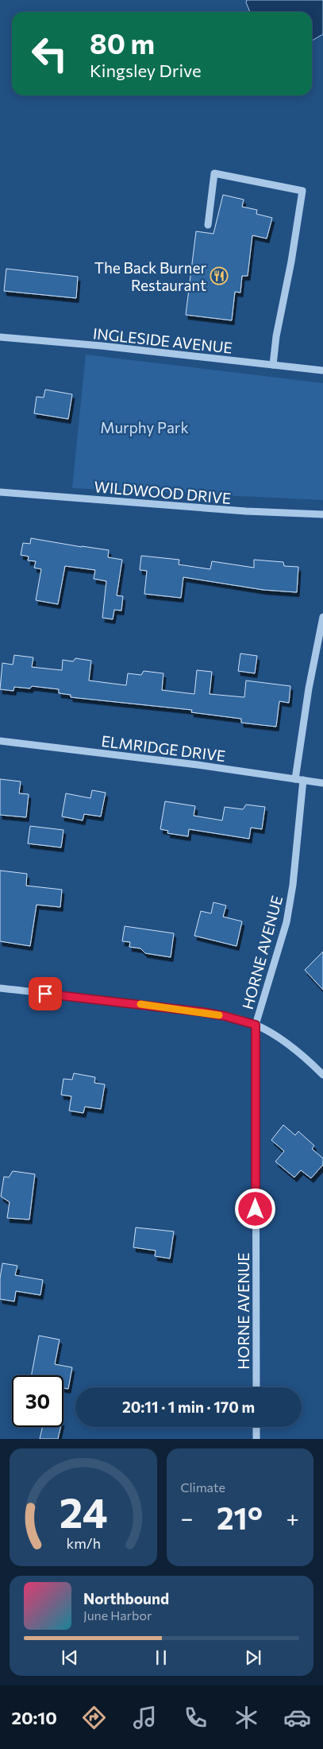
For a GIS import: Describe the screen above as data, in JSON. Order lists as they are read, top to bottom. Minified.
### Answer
{"streets":{"street":["INGLESIDE AVENUE","WILDWOOD DRIVE","ELMRIDGE DRIVE","HORNE AVENUE"]},"crossings":[["ELMRIDGE DRIVE","HORNE AVENUE"]],"parks":["Murphy Park"],"places":{"restaurant":["The Back Burner Restaurant"]},"page":{"turn":["80 m","Kingsley Drive"],"limit":"30","trip":"20:11 · 1 min · 170 m","tile":"Climate","heat":["−","21°","+"],"song":["Northbound","June Harbor"],"tabs":"20:10","gauge":["24","km/h"]}}
